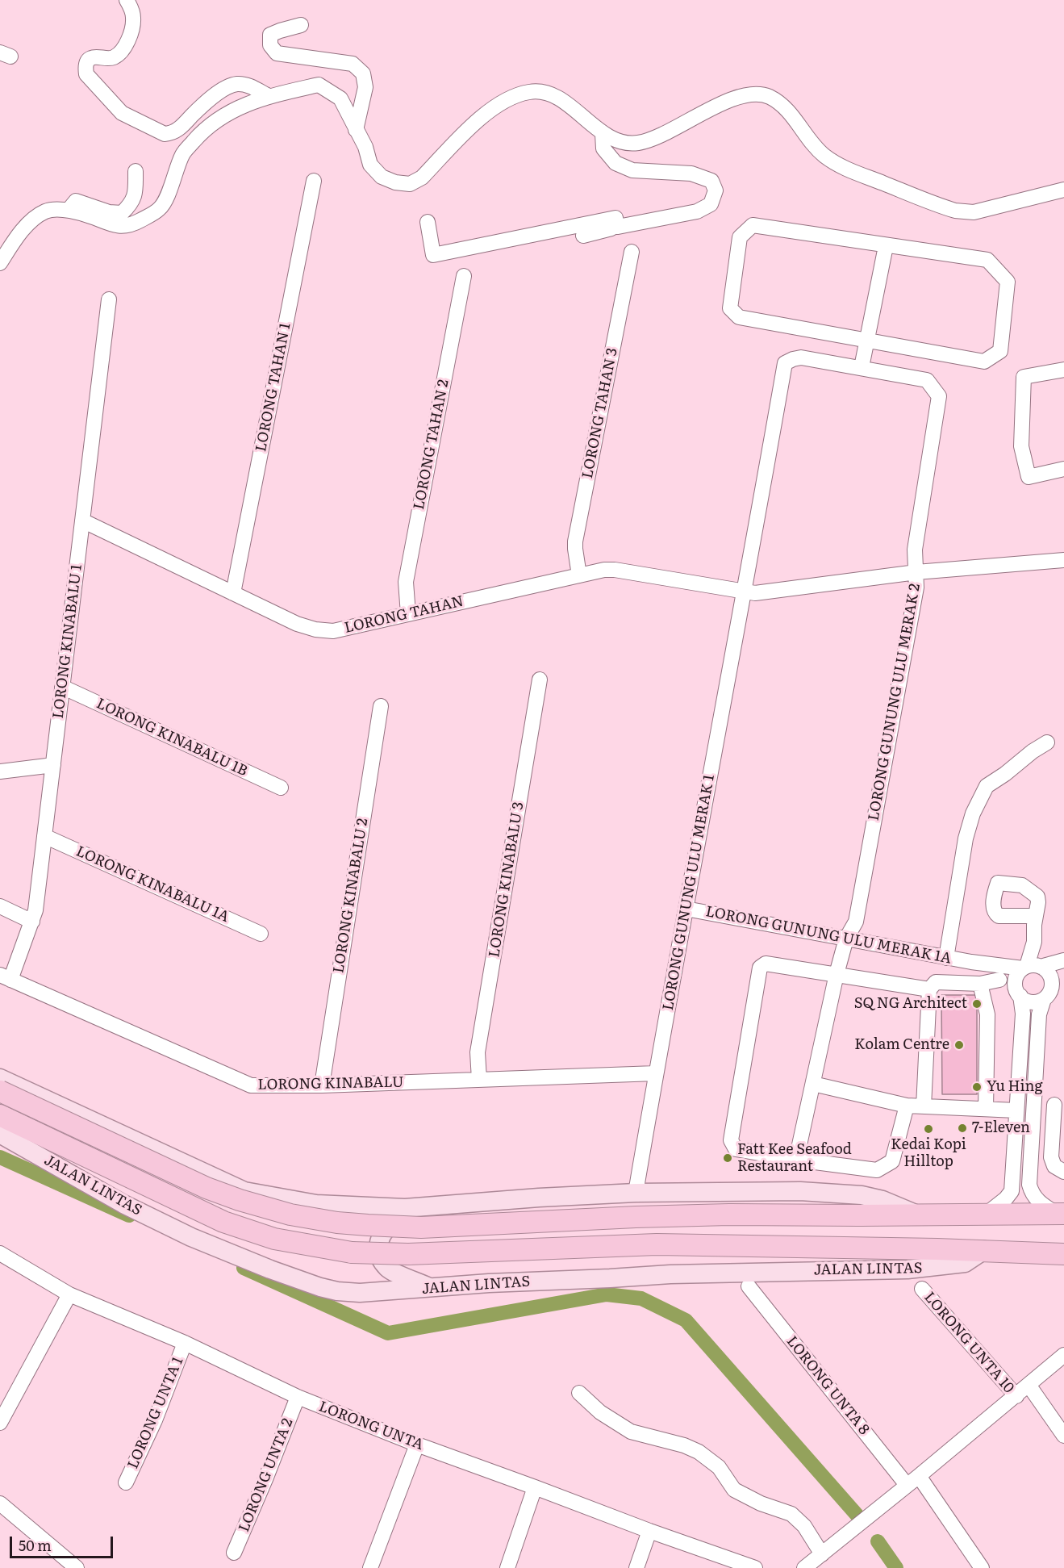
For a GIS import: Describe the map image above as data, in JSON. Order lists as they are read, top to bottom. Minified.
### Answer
{"streets":{"highway":["JALAN LINTAS"],"street":["LORONG TAHAN 1","LORONG TAHAN 3","LORONG TAHAN 2","LORONG TAHAN","LORONG KINABALU 1","LORONG GUNUNG ULU MERAK 2","LORONG KINABALU 1B","LORONG KINABALU 3","LORONG KINABALU 1A","LORONG GUNUNG ULU MERAK 1","LORONG KINABALU 2","LORONG GUNUNG ULU MERAK 1A","LORONG KINABALU","LORONG UNTA 10","LORONG UNTA 8","LORONG UNTA 1","LORONG UNTA","LORONG UNTA 2"]},"crossings":[["LORONG TAHAN 1","LORONG TAHAN"],["LORONG TAHAN 3","LORONG TAHAN"],["LORONG TAHAN 2","LORONG TAHAN"],["LORONG TAHAN","LORONG KINABALU 1"],["LORONG TAHAN","LORONG GUNUNG ULU MERAK 2"],["LORONG TAHAN","LORONG GUNUNG ULU MERAK 1"],["LORONG KINABALU 1","LORONG KINABALU 1B"],["LORONG KINABALU 1","LORONG KINABALU 1A"],["LORONG KINABALU 1","LORONG KINABALU"],["LORONG GUNUNG ULU MERAK 2","LORONG GUNUNG ULU MERAK 1"],["LORONG GUNUNG ULU MERAK 2","LORONG GUNUNG ULU MERAK 1A"],["LORONG KINABALU 3","LORONG KINABALU"],["LORONG GUNUNG ULU MERAK 1","LORONG GUNUNG ULU MERAK 1A"],["LORONG GUNUNG ULU MERAK 1","LORONG KINABALU"],["LORONG KINABALU 2","LORONG KINABALU"],["LORONG UNTA 1","LORONG UNTA"],["LORONG UNTA","LORONG UNTA 2"]],"places":["SQ NG Architect","Kolam Centre","Yu Hing","7-Eleven","Kedai Kopi Hilltop","Fatt Kee Seafood Restaurant"],"scale_bar":"50 m"}
